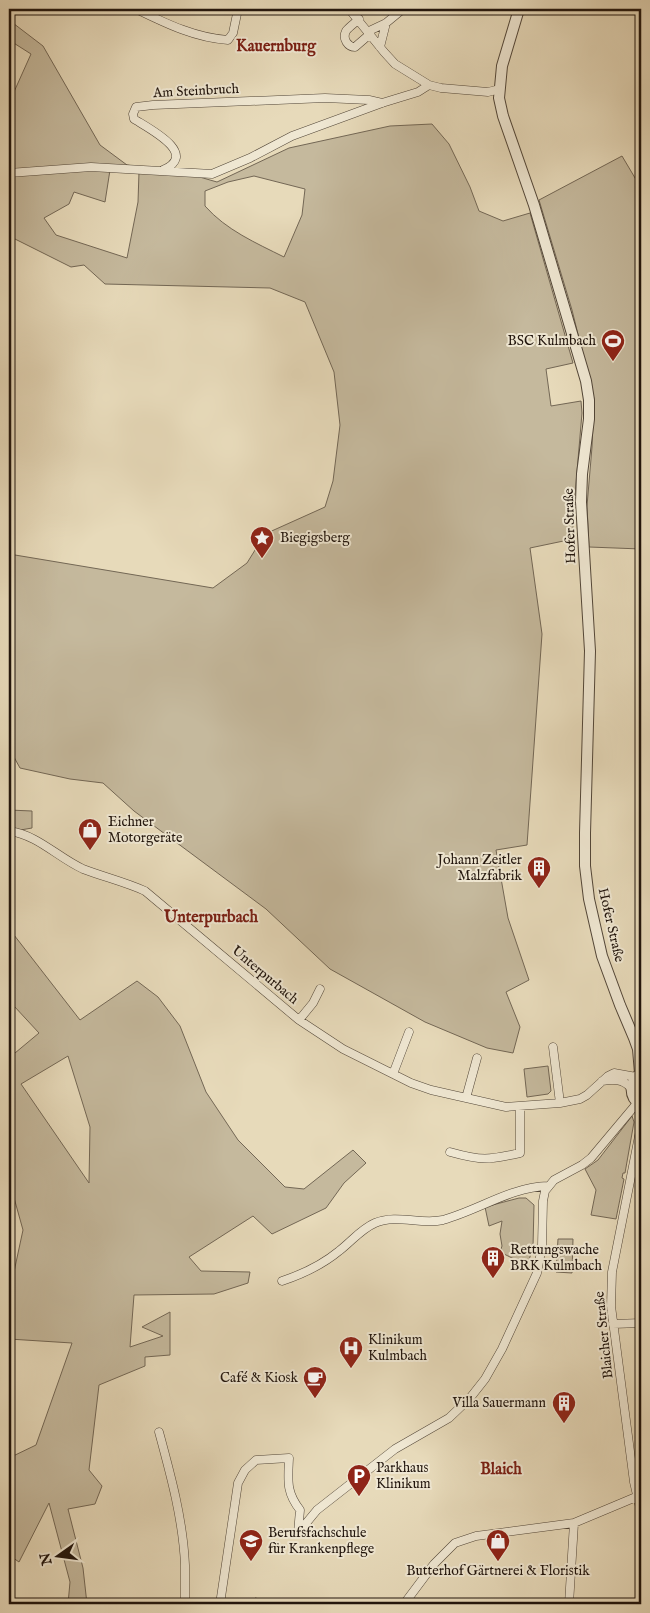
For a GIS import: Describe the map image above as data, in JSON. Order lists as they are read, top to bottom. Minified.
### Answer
{"streets":{"street":["Am Steinbruch","Hofer Straße","Unterpurbach","Blaicher Straße"]},"districts":["Kauernburg","Unterpurbach","Blaich"],"places":{"sports":["BSC Kulmbach"],"place":["Biegigsberg"],"shop":["Eichner Motorgeräte","Butterhof Gärtnerei & Floristik"],"building":["Johann Zeitler Malzfabrik","Rettungswache BRK Kulmbach","Villa Sauermann"],"hospital":["Klinikum Kulmbach"],"cafe":["Café & Kiosk"],"parking":["Parkhaus Klinikum"],"school or university":["Berufsfachschule für Krankenpflege"]},"north":"left"}
